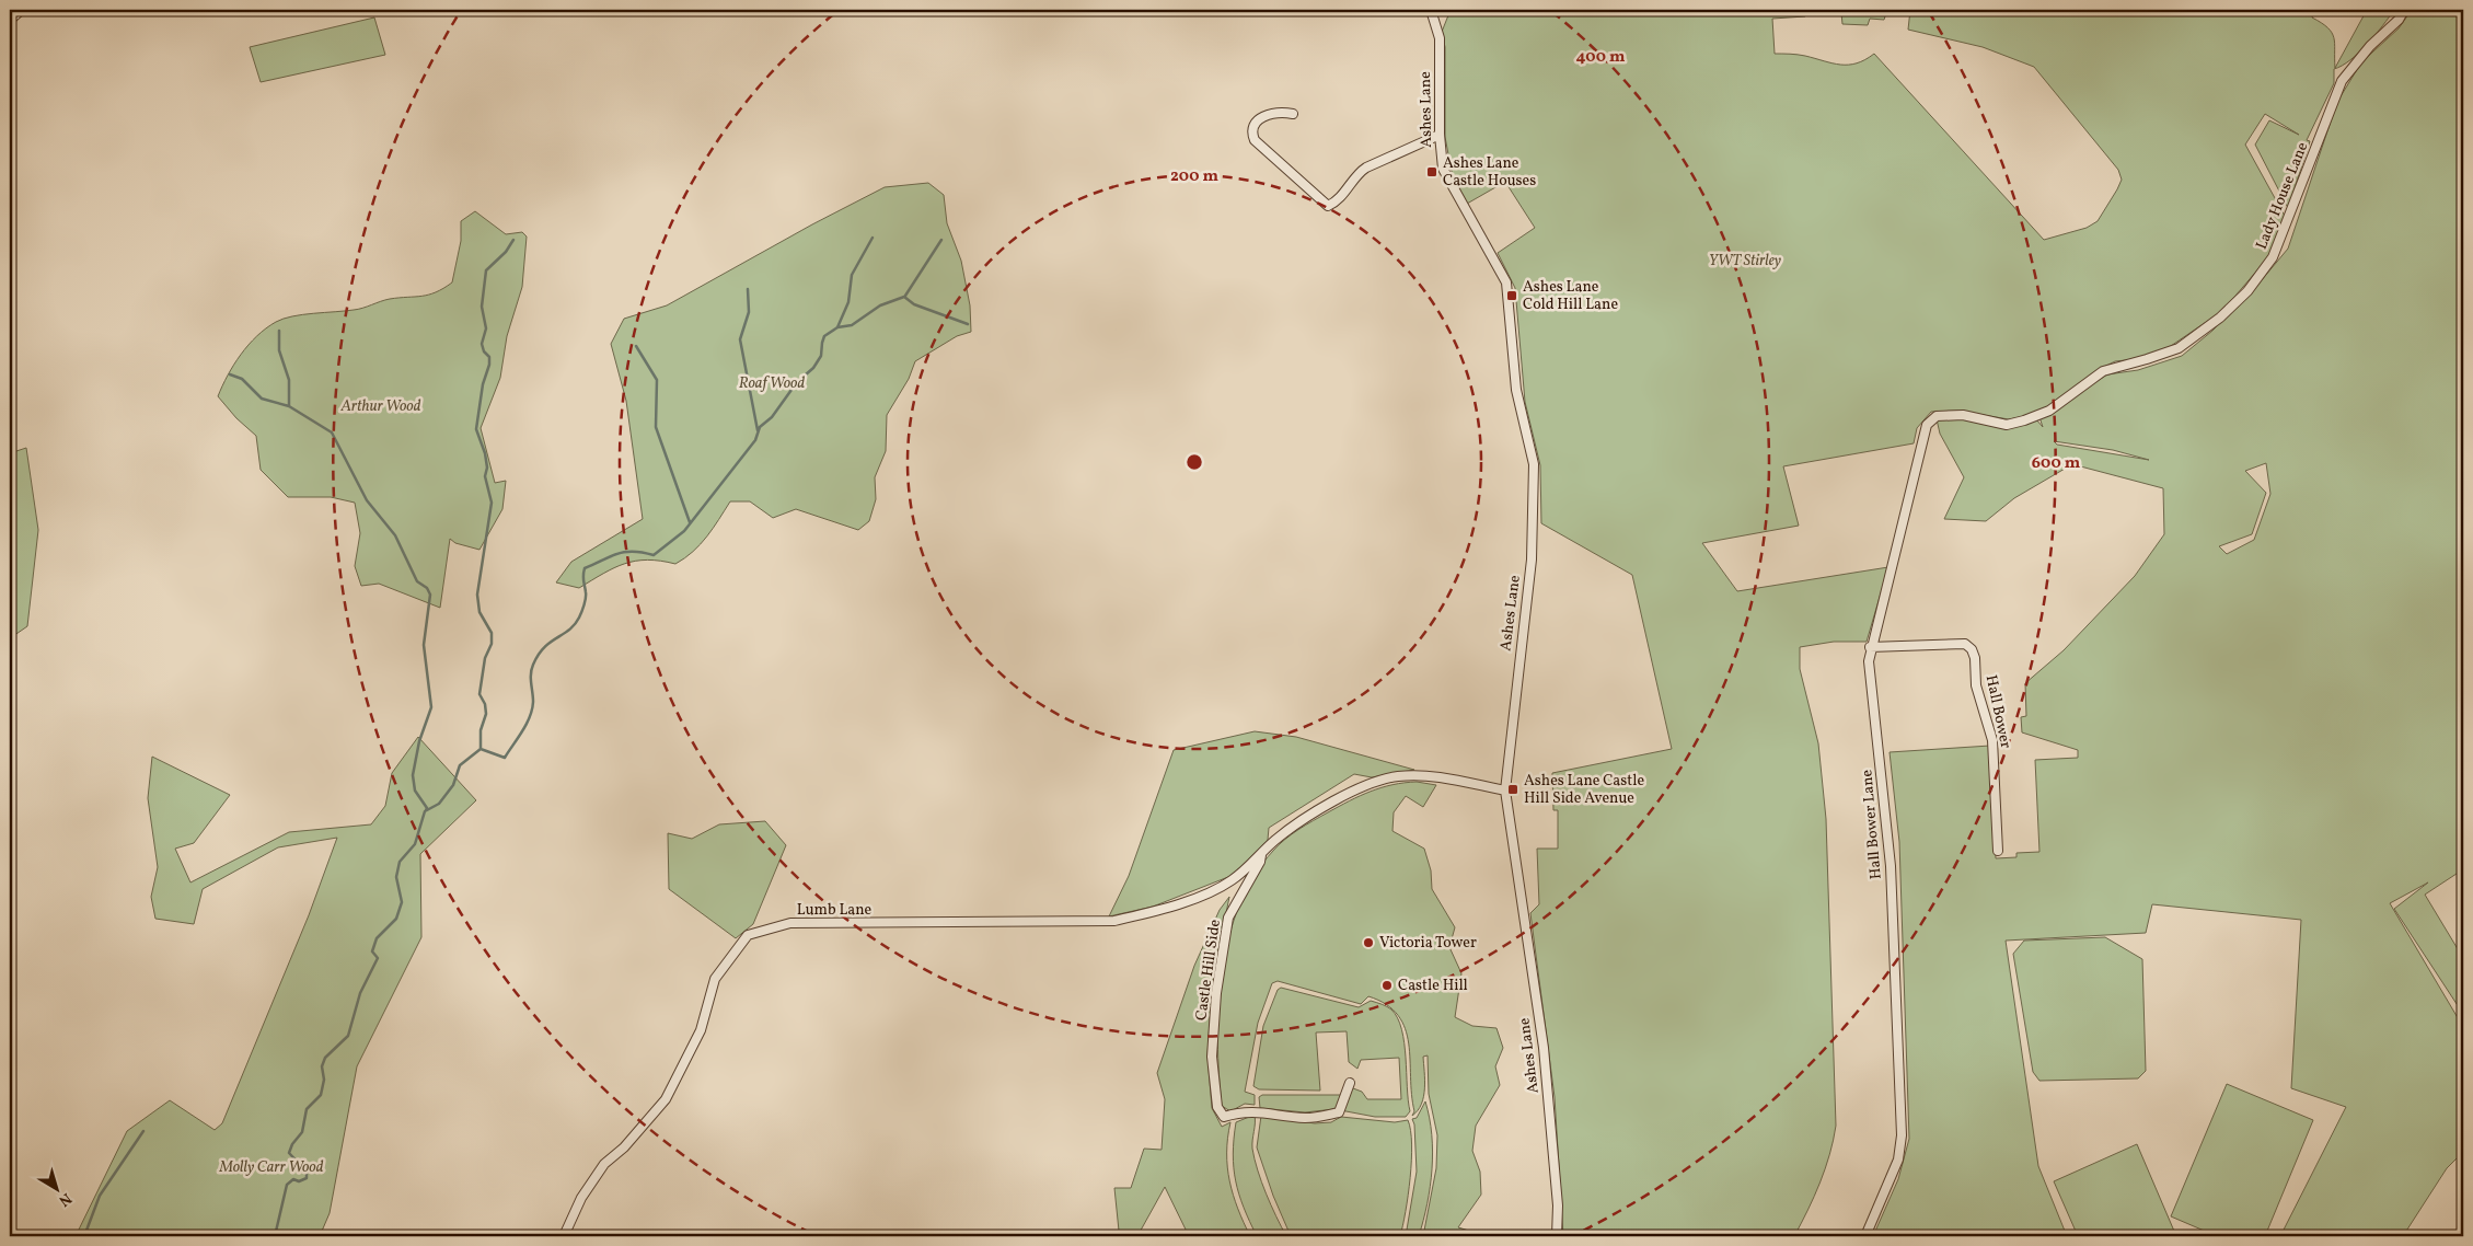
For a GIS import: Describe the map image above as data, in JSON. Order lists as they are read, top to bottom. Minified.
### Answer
{"streets":{"street":["Ashes Lane","Lady House Lane","Hall Bower","Hall Bower Lane","Lumb Lane","Castle Hill Side"]},"crossings":[["Ashes Lane","Castle Hill Side"],["Lady House Lane","Hall Bower Lane"],["Hall Bower","Hall Bower Lane"],["Lumb Lane","Castle Hill Side"]],"parks":["YWT Stirley","Roaf Wood","Arthur Wood","Molly Carr Wood"],"places":{"transit":["Ashes Lane Castle Houses","Ashes Lane Cold Hill Lane","Ashes Lane Castle Hill Side Avenue"],"other":["Victoria Tower","Castle Hill"]},"north":"bottom right","rings":["400 m","200 m","600 m"]}
